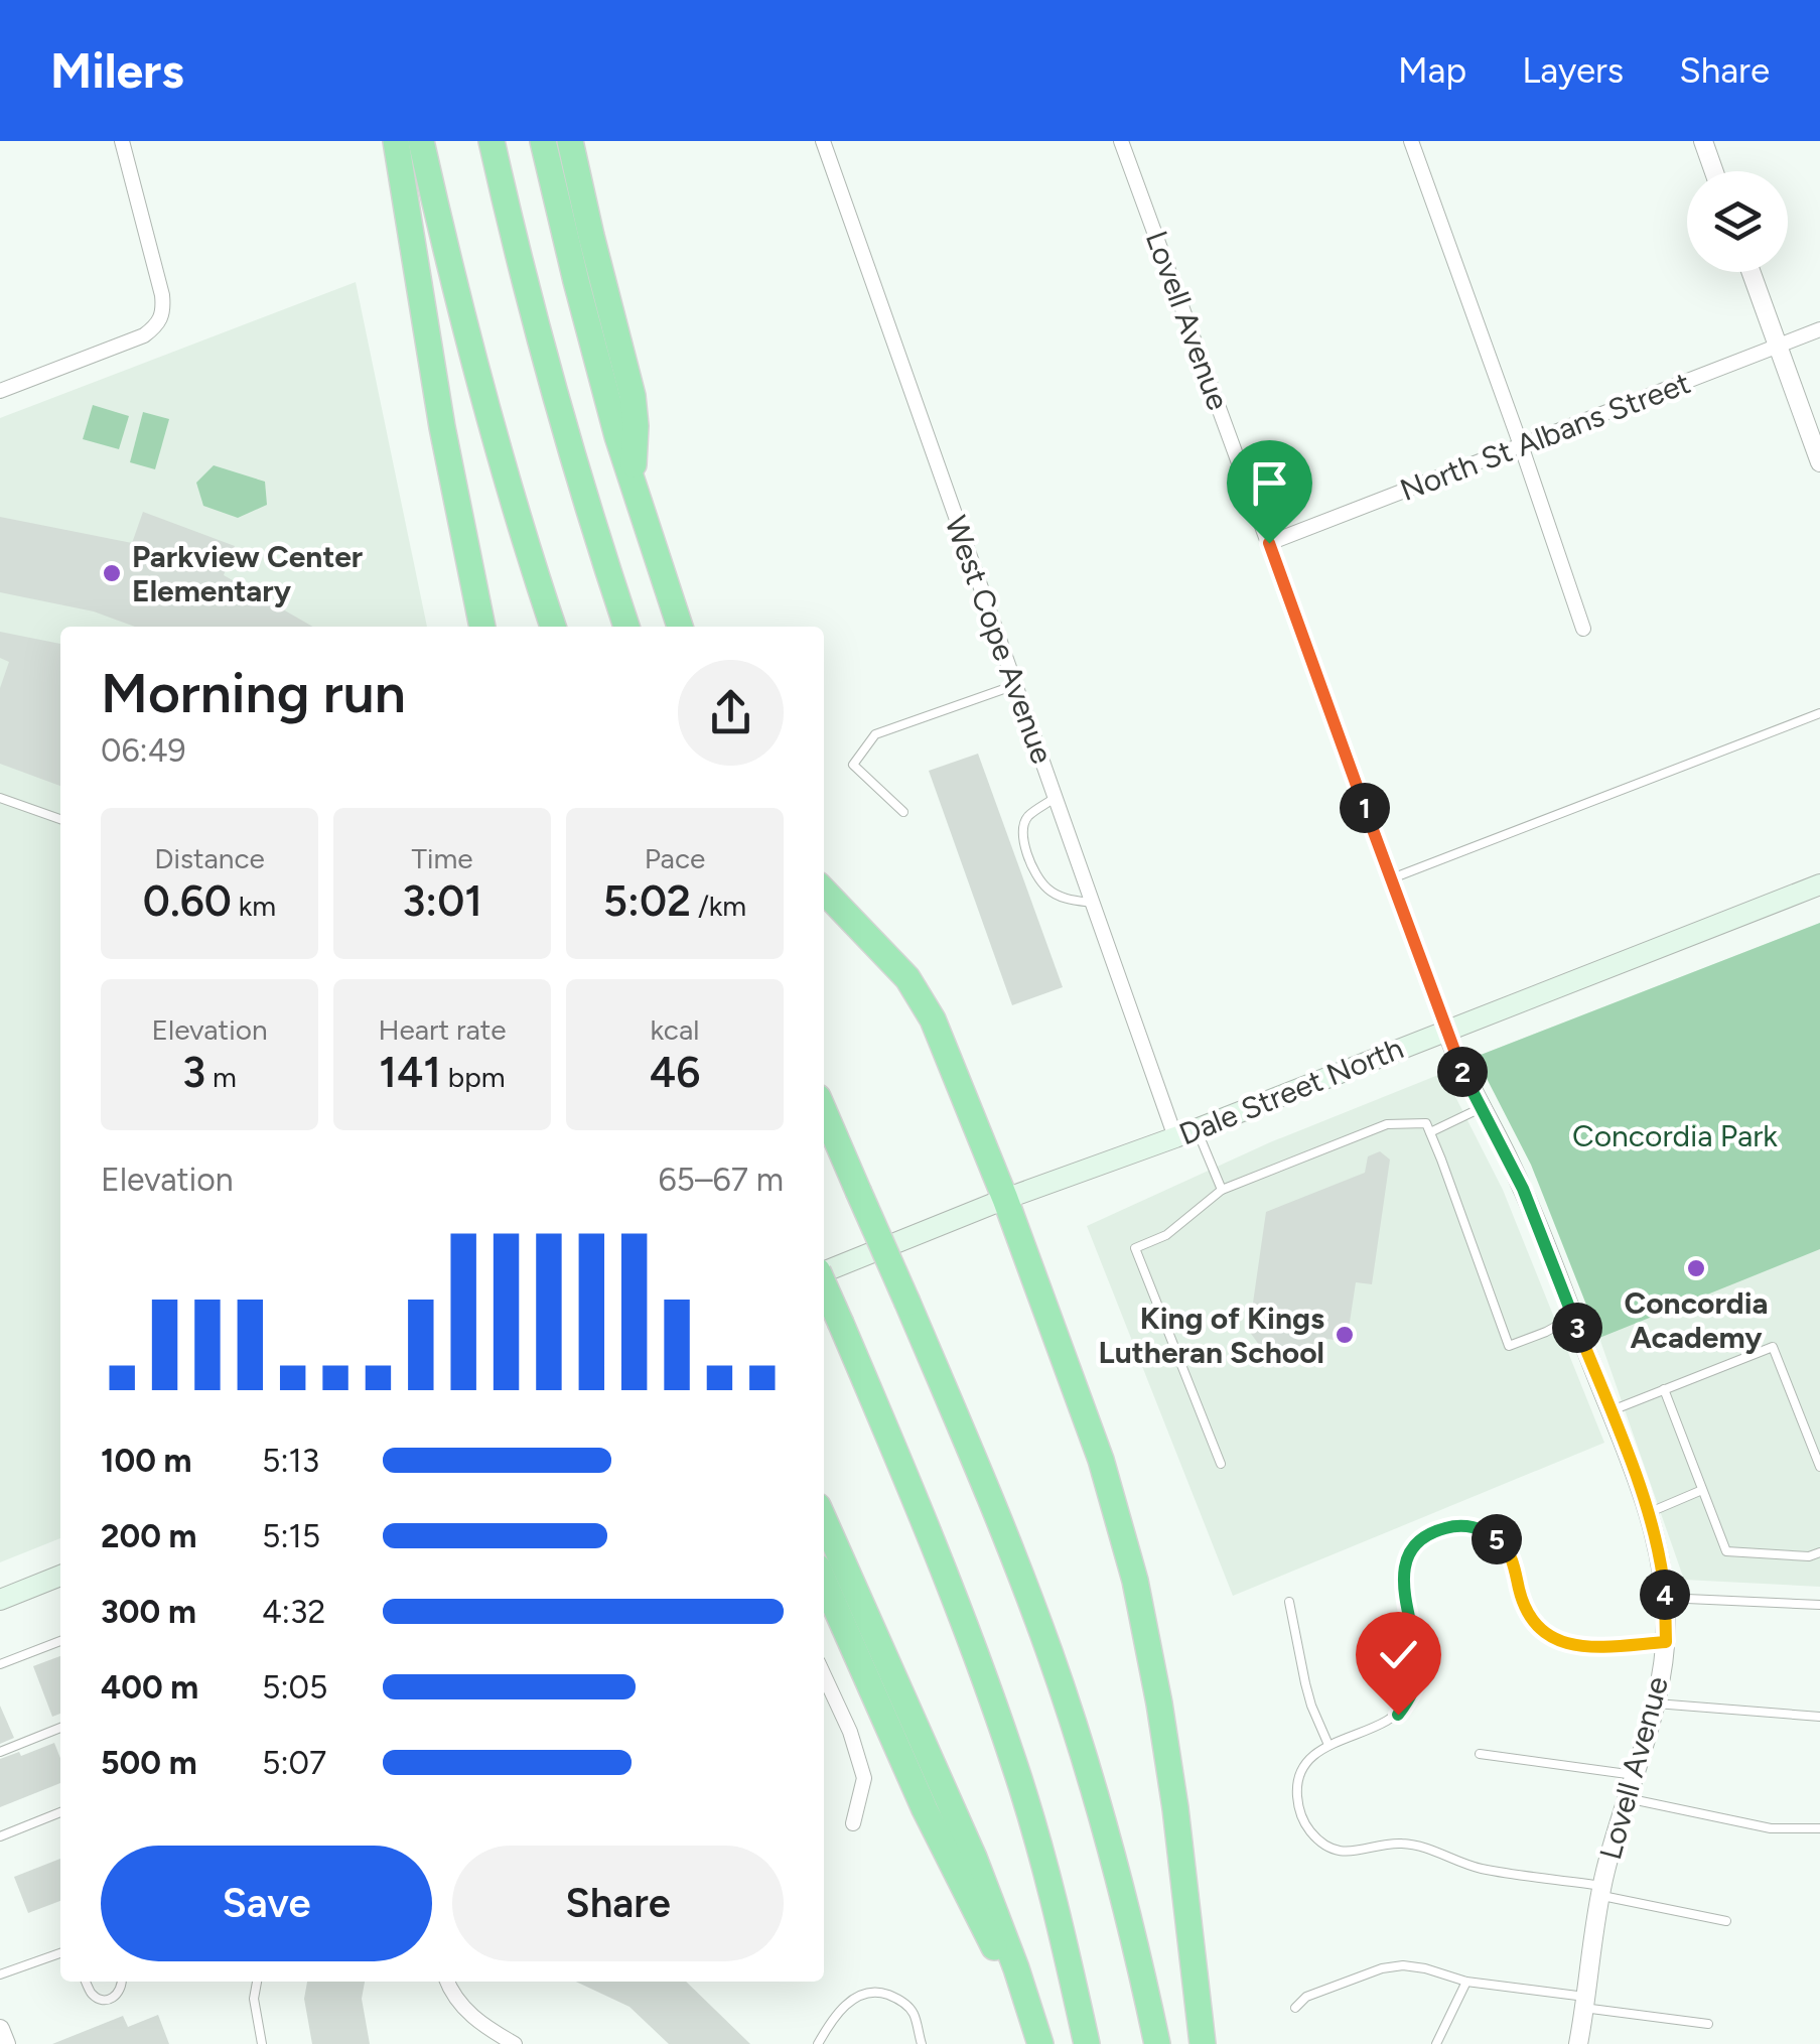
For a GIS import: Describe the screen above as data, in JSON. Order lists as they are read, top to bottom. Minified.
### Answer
{"streets":{"main road":["Dale Street North"],"street":["Lovell Avenue","North St Albans Street","West Cope Avenue"]},"crossings":[["Lovell Avenue","North St Albans Street"],["Lovell Avenue","Dale Street North"],["West Cope Avenue","Dale Street North"]],"parks":["Concordia Park"],"places":["Parkview Center Elementary","Concordia Academy","King of Kings Lutheran School"],"page":{"header":"Milers","nav":["Map","Layers","Share"],"heading":["Morning run","06:49"],"pins":["1","2","3","5","4"],"stats":[["Distance","0.60 km"],["Time","3:01"],["Pace","5:02 /km"],["Elevation","3 m"],["Heart rate","141 bpm"],["kcal","46"]],"chart":["Elevation","65–67 m"],"list":[{"name":"100 m","note":"5:13"},{"name":"200 m","note":"5:15"},{"name":"300 m","note":"4:32"},{"name":"400 m","note":"5:05"},{"name":"500 m","note":"5:07"}],"buttons":["Save","Share"]}}
